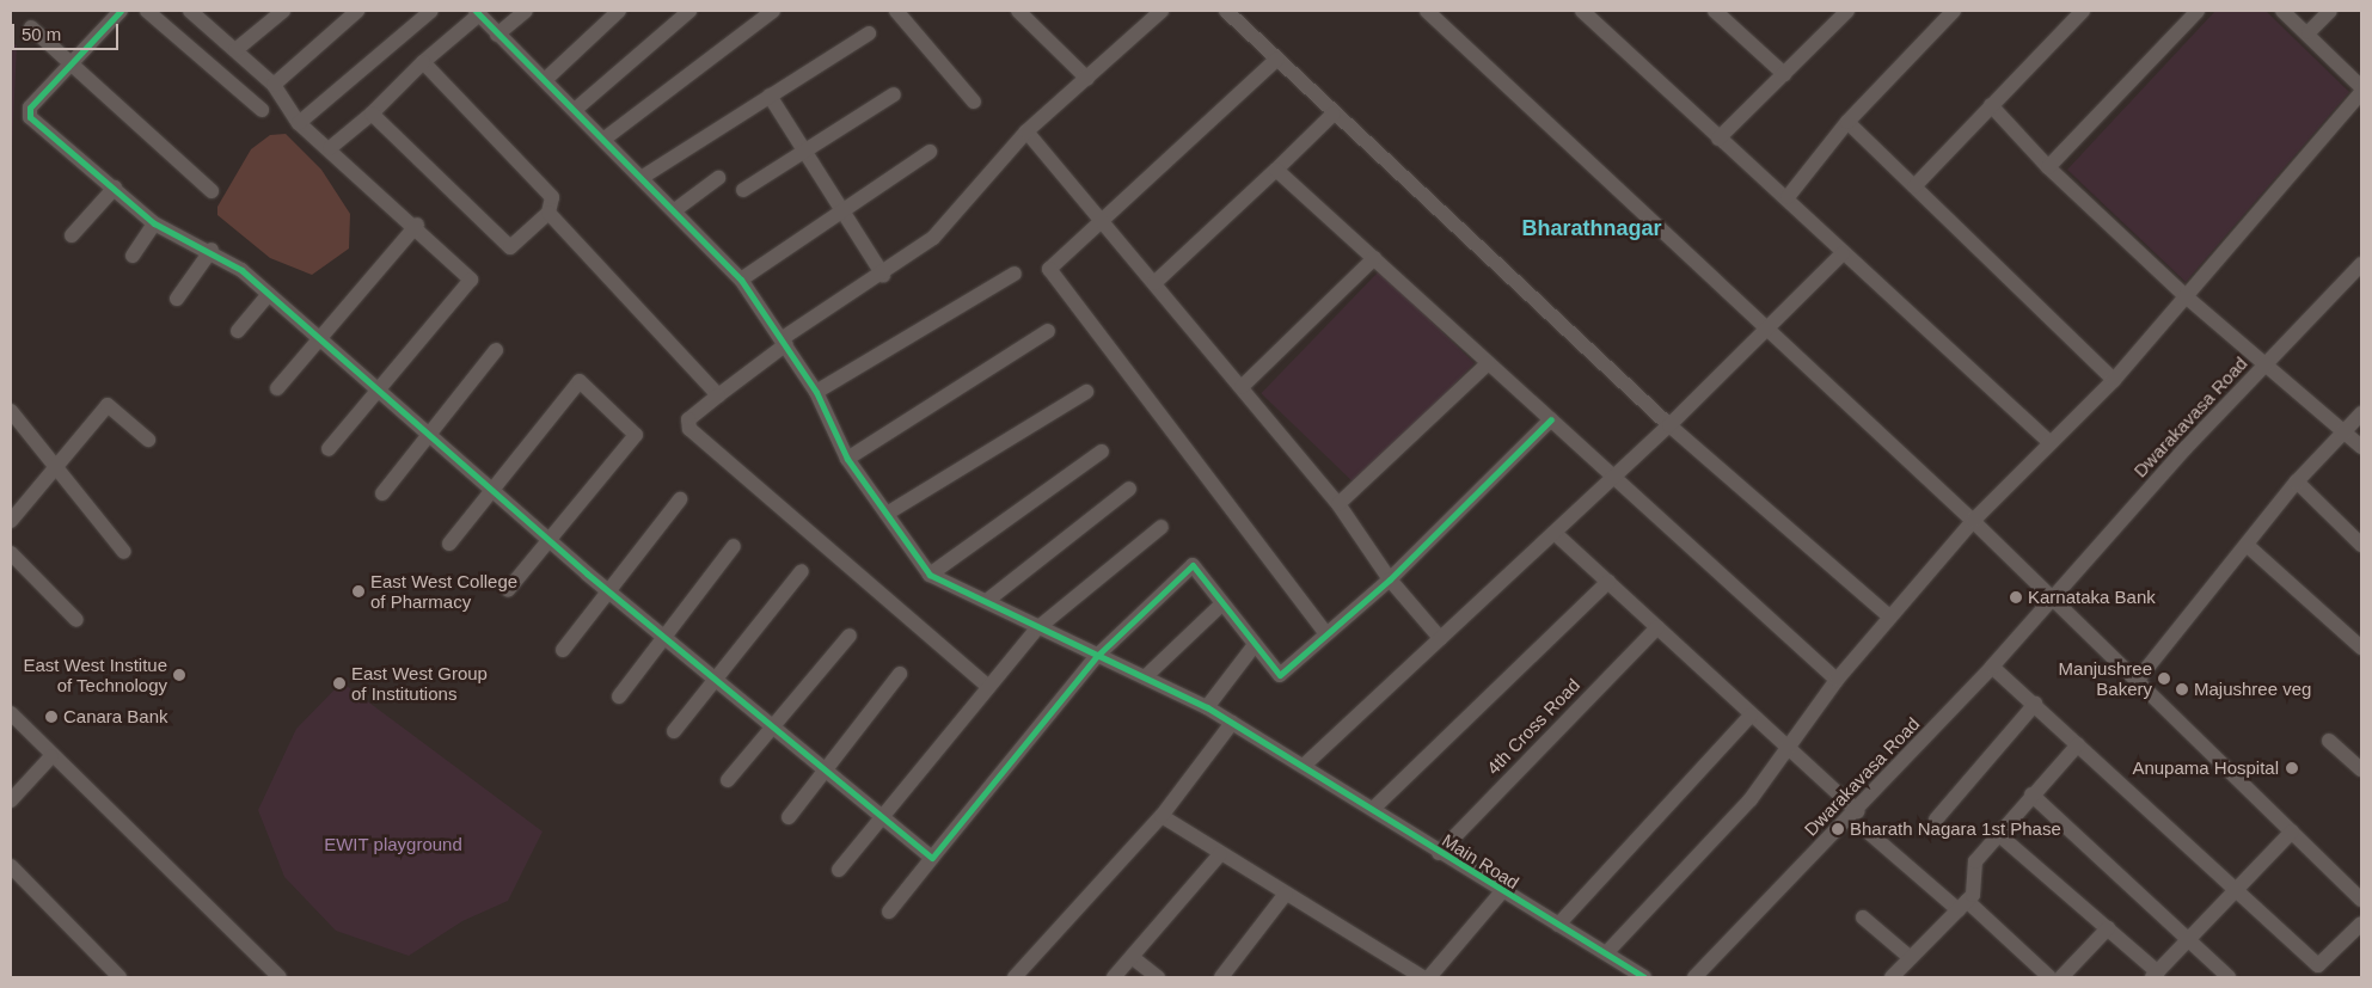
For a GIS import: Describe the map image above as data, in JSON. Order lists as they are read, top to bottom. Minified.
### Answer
{"streets":{"street":["Dwarakavasa Road","4th Cross Road","Main Road"]},"crossings":[["4th Cross Road","Main Road"]],"districts":["Bharathnagar"],"parks":["EWIT playground"],"places":["East West College of Pharmacy","Karnataka Bank","East West Institue of Technology","Manjushree Bakery","East West Group of Institutions","Majushree veg","Canara Bank","Anupama Hospital","Bharath Nagara 1st Phase"],"scale_bar":"50 m"}
